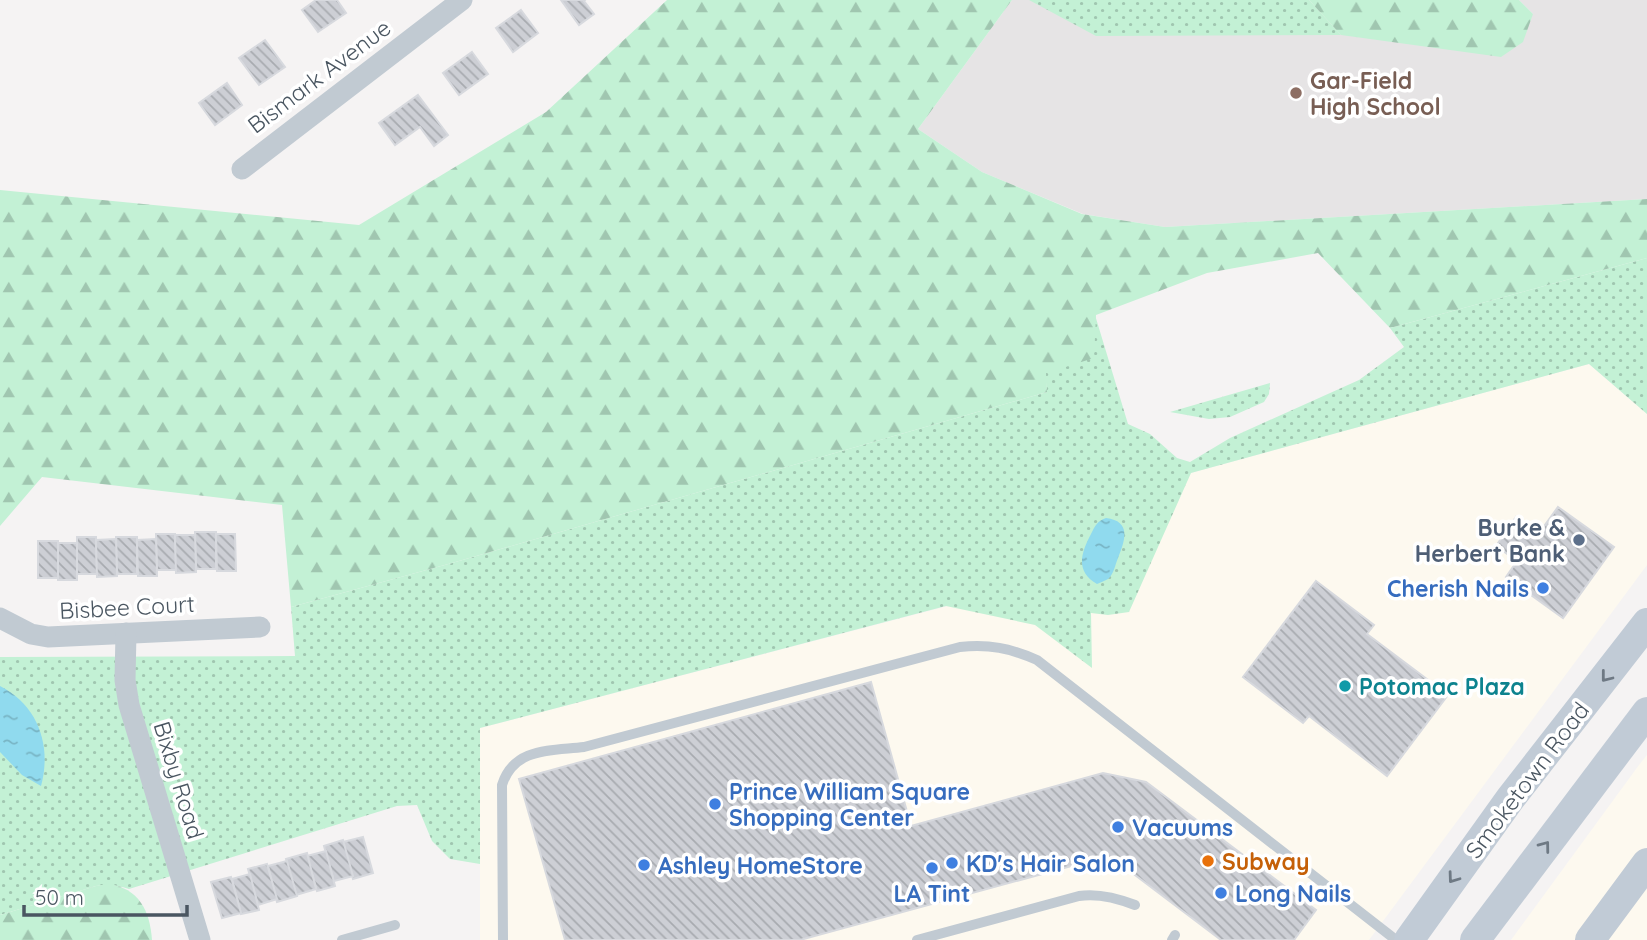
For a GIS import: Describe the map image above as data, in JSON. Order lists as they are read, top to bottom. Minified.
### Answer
{"streets":{"main road":["Smoketown Road"],"street":["Bismark Avenue","Bisbee Court","Bixby Road"]},"crossings":[["Bisbee Court","Bixby Road"]],"places":["Gar-Field High School","Burke & Herbert Bank","Cherish Nails","Potomac Plaza","Prince William Square Shopping Center","Vacuums","Subway","KD's Hair Salon","Ashley HomeStore","LA Tint","Long Nails"],"scale_bar":"50 m"}
